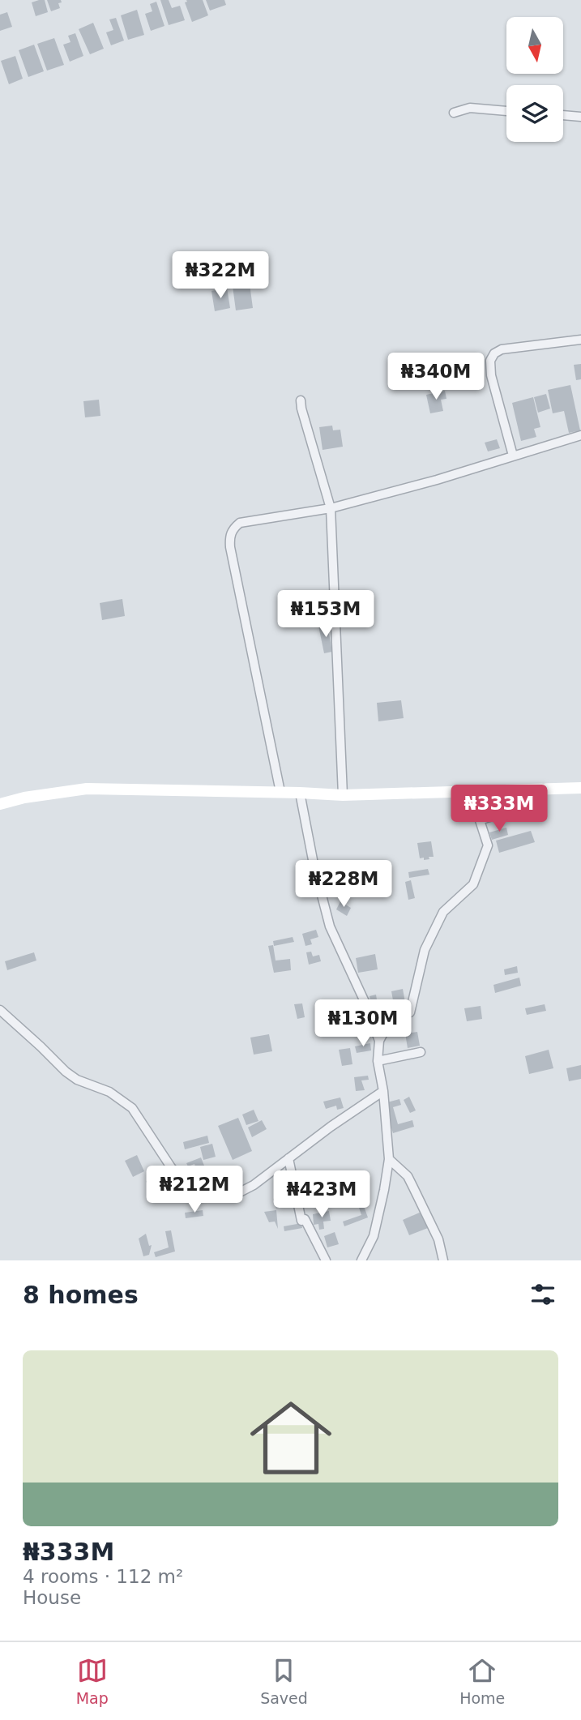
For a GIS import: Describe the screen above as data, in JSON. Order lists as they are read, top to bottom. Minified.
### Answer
{"north":"bottom","page":{"price":["₦322M","₦340M","₦153M","₦333M","₦228M","₦130M","₦212M","₦423M"],"heading":"8 homes","list":[{"name":"₦333M","note":"4 rooms · 112 m² · House"}],"tabs":["Map","Saved","Home"]}}
